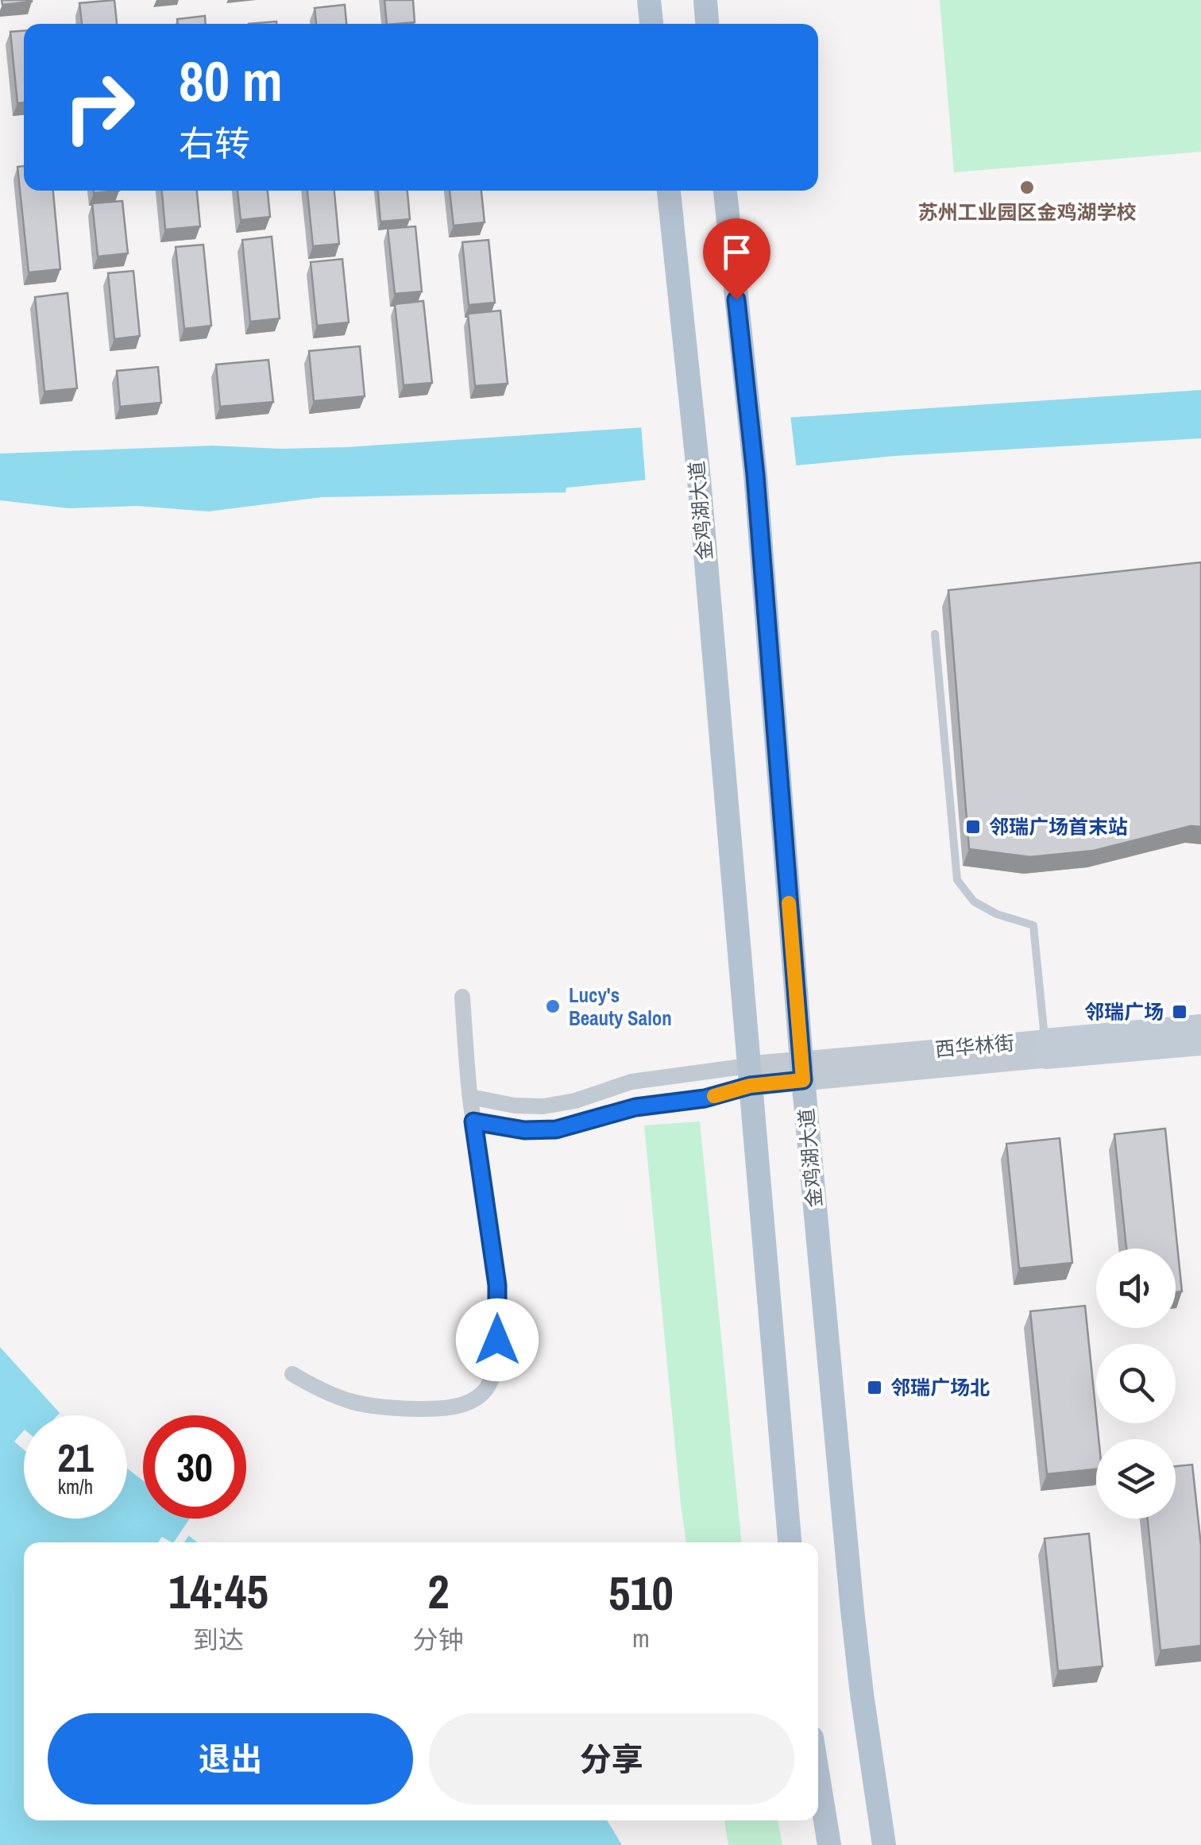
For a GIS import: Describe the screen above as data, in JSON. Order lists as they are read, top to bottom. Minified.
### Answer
{"streets":{"main road":["金鸡湖大道","西华林街"]},"crossings":[["金鸡湖大道","西华林街"]],"places":{"other":["苏州工业园区金鸡湖学校","Lucy's Beauty Salon"],"transit":["邻瑞广场首末站","邻瑞广场","邻瑞广场北"]},"page":{"turn":["80 m","右转"],"speed":"21 km/h","limit":"30","eta":["14:45","到达","2","分钟","510","m"],"buttons":["退出","分享"]}}
